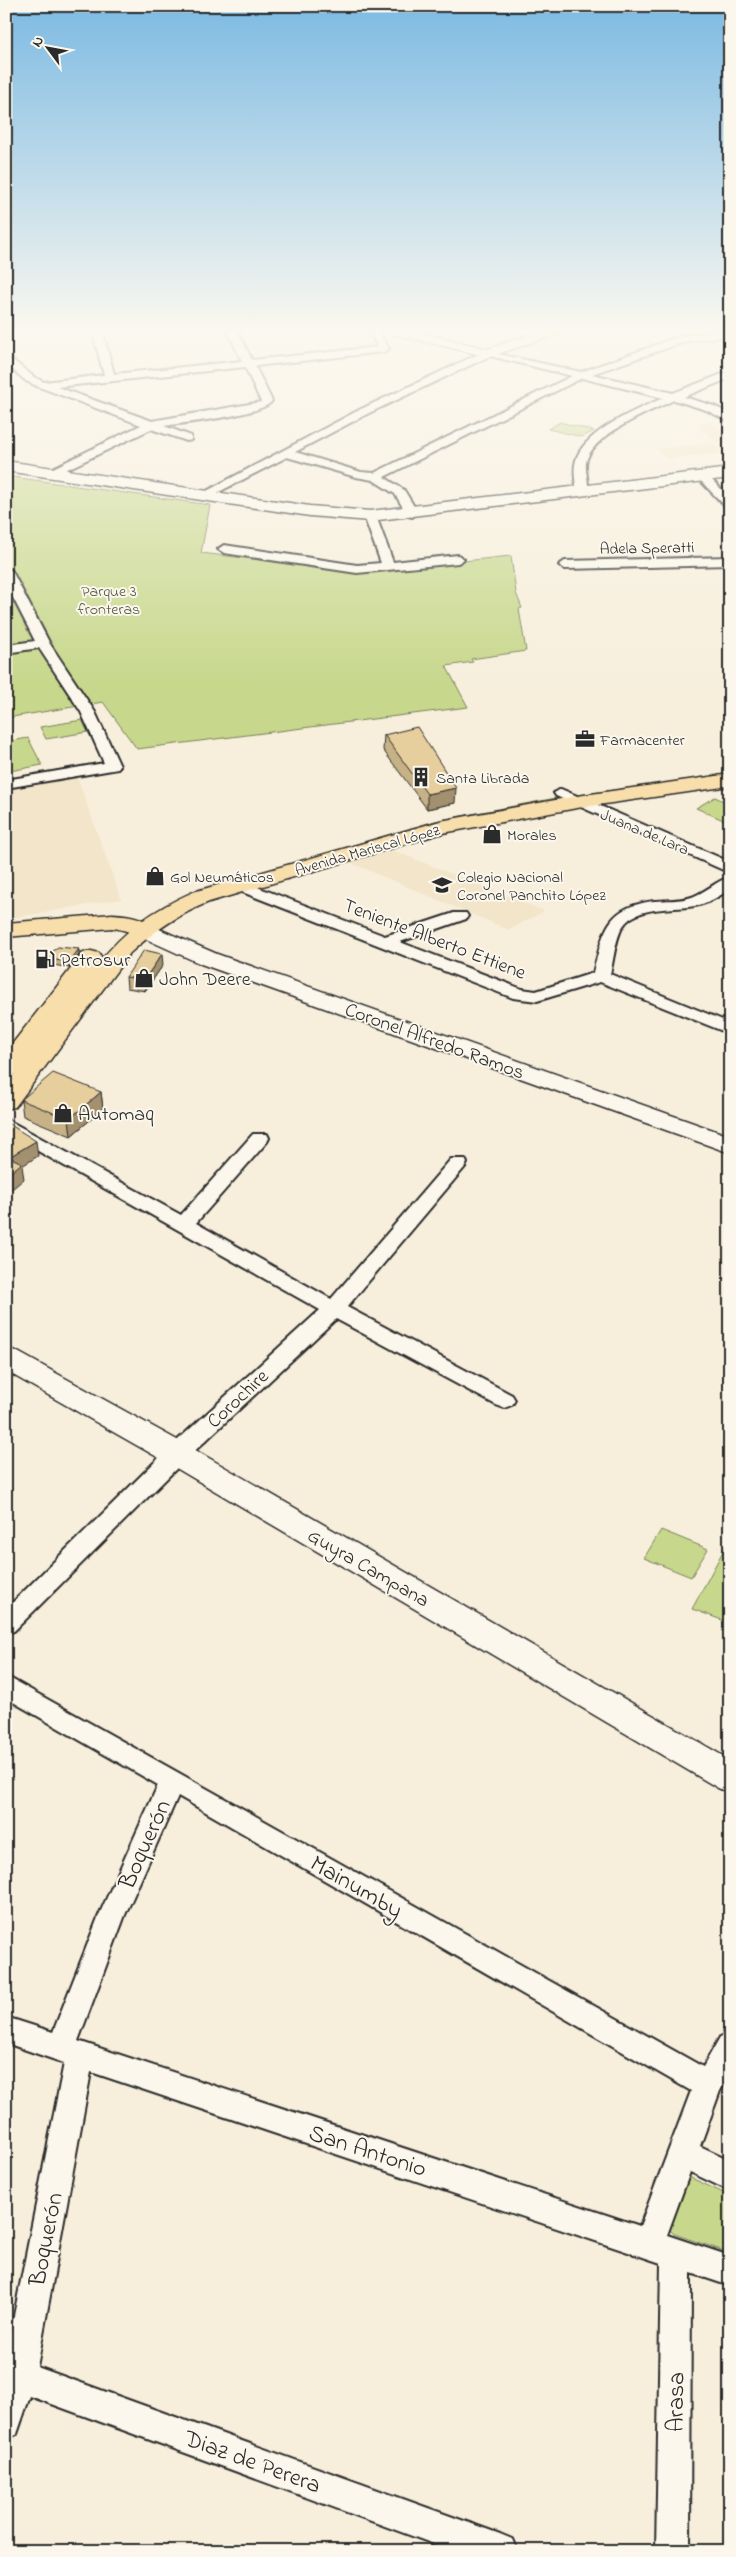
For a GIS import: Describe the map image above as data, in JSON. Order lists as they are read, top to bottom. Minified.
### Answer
{"streets":{"main road":["Avenida Mariscal López","Coronel Alfredo Ramos","Guyra Campana"],"street":["Adela Speratti","Juana de Lara","Teniente Alberto Ettiene","Corochire","Boquerón","Mainumby","San Antonio","Arasa","Diaz de Perera"]},"crossings":[["Juana de Lara","Avenida Mariscal López"],["Avenida Mariscal López","Teniente Alberto Ettiene"],["Avenida Mariscal López","Coronel Alfredo Ramos"],["Corochire","Guyra Campana"],["Boquerón","Mainumby"],["Boquerón","San Antonio"],["Boquerón","Diaz de Perera"],["Mainumby","Arasa"],["San Antonio","Arasa"]],"parks":["Parque 3 fronteras"],"places":{"office":["Farmacenter"],"building":["Santa Librada"],"shop":["Morales","Gol Neumáticos","John Deere","Automaq"],"school or university":["Colegio Nacional Coronel Panchito López"],"fuel station":["Petrosur"]},"north":"top left"}
